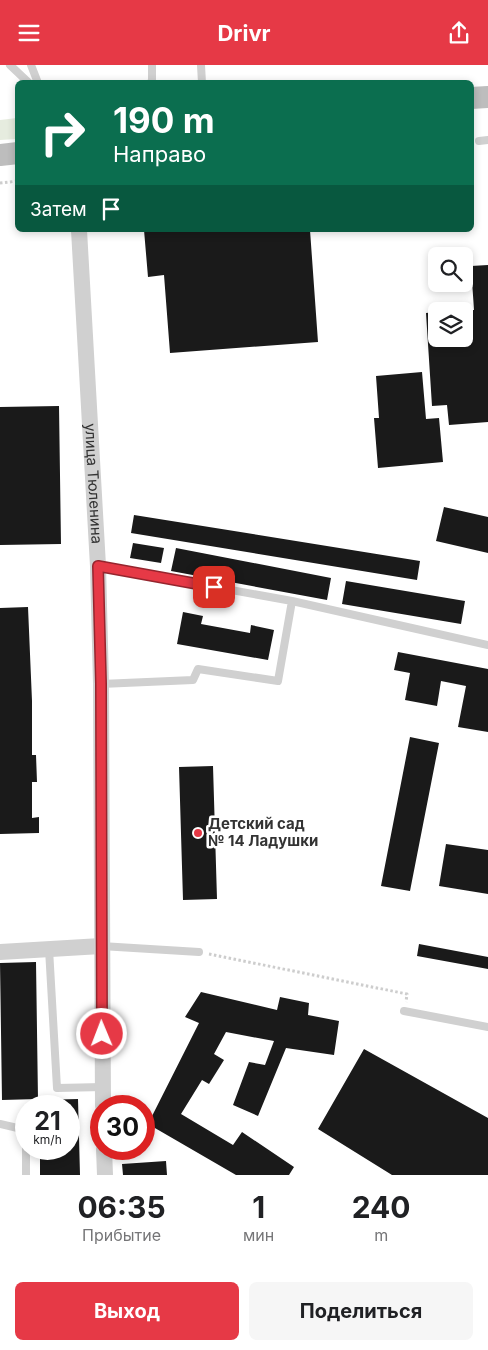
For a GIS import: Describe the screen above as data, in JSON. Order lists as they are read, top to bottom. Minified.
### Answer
{"streets":{"street":["улица Тюленина"]},"places":["Детский сад № 14 Ладушки"],"page":{"header":"Drivr","turn":["190 m","Направо"],"then":"Затем","speed":"21 km/h","limit":"30","eta":["06:35","Прибытие","1","мин","240","m"],"buttons":["Выход","Поделиться"]}}
